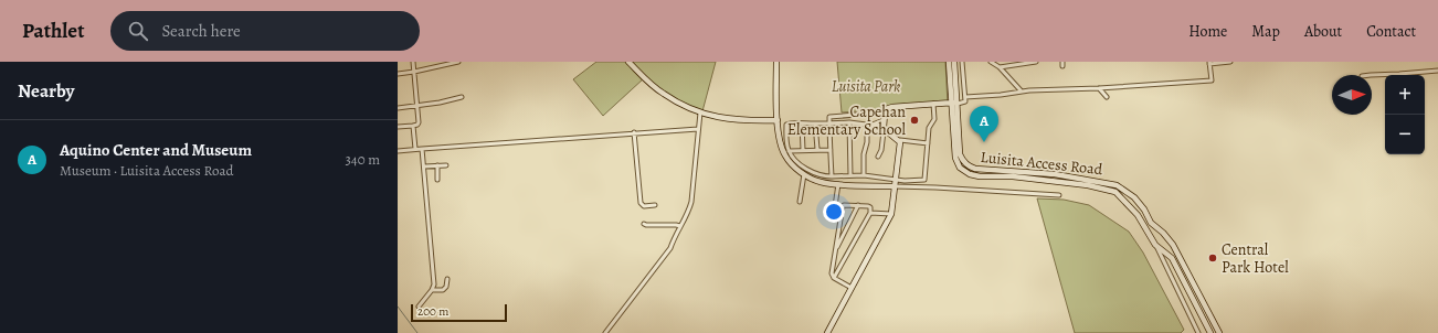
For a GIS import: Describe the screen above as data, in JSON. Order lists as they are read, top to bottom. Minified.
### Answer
{"streets":{"main road":["Luisita Access Road"]},"parks":["Luisita Park"],"places":["Capehan Elementary School","Central Park Hotel"],"scale_bar":"200 m","north":"right","page":{"header":"Pathlet","search":"Search here","nav":["Home","Map","About","Contact"],"heading":"Nearby","map_buttons":["+","−"],"pins":"A","list":[{"mark":"A","name":"Aquino Center and Museum","note":"Museum · Luisita Access Road","value":"340 m"}],"scale":"200 m"}}
